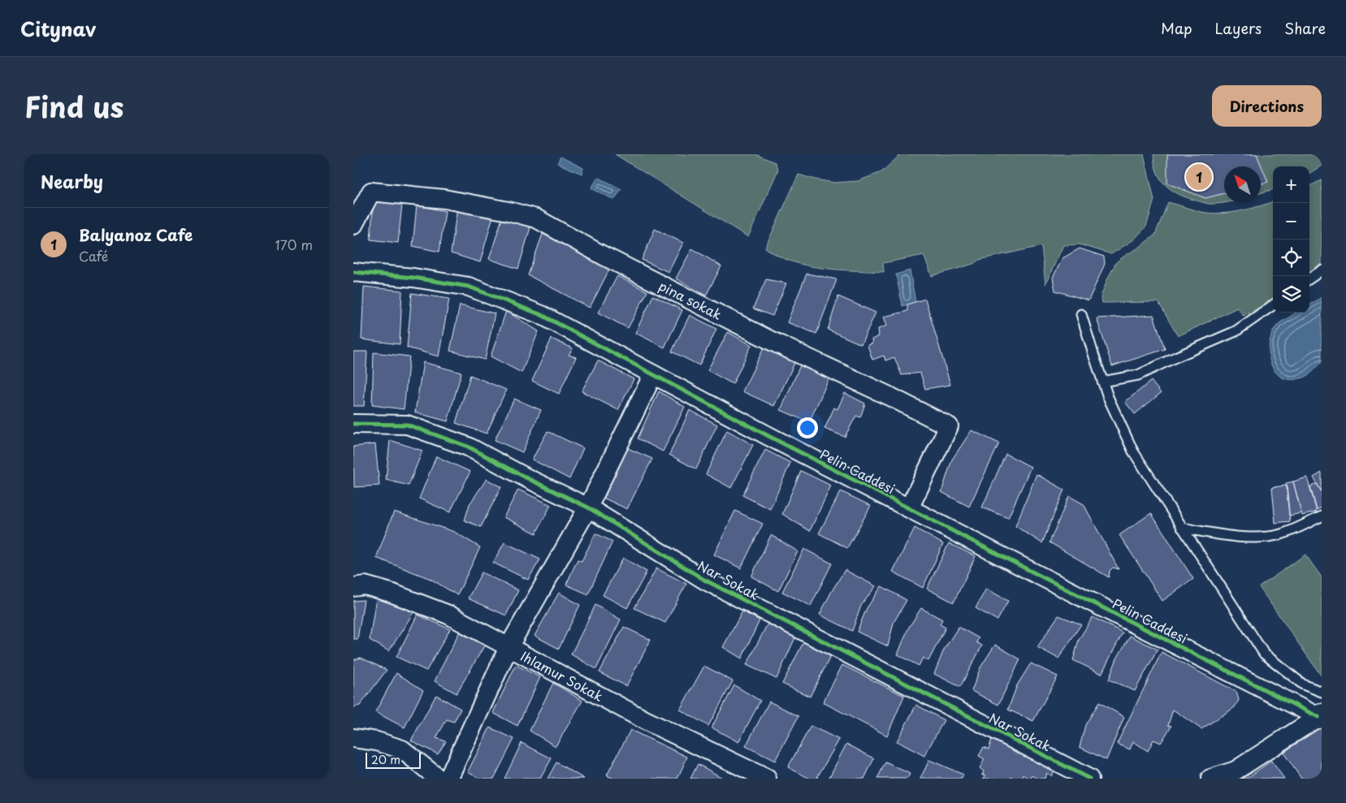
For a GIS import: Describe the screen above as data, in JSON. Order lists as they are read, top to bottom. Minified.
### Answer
{"streets":{"street":["pina sokak","Pelin Caddesi","Nar Sokak","Ihlamur Sokak"]},"crossings":[["pina sokak","Pelin Caddesi"]],"scale_bar":"20 m","north":"top left","page":{"header":"Citynav","nav":["Map","Layers","Share"],"title":"Find us","buttons":"Directions","heading":"Nearby","pins":"1","map_buttons":["+","−"],"list":[{"mark":"1","name":"Balyanoz Cafe","note":"Café","value":"170 m"}],"scale":"20 m"}}
